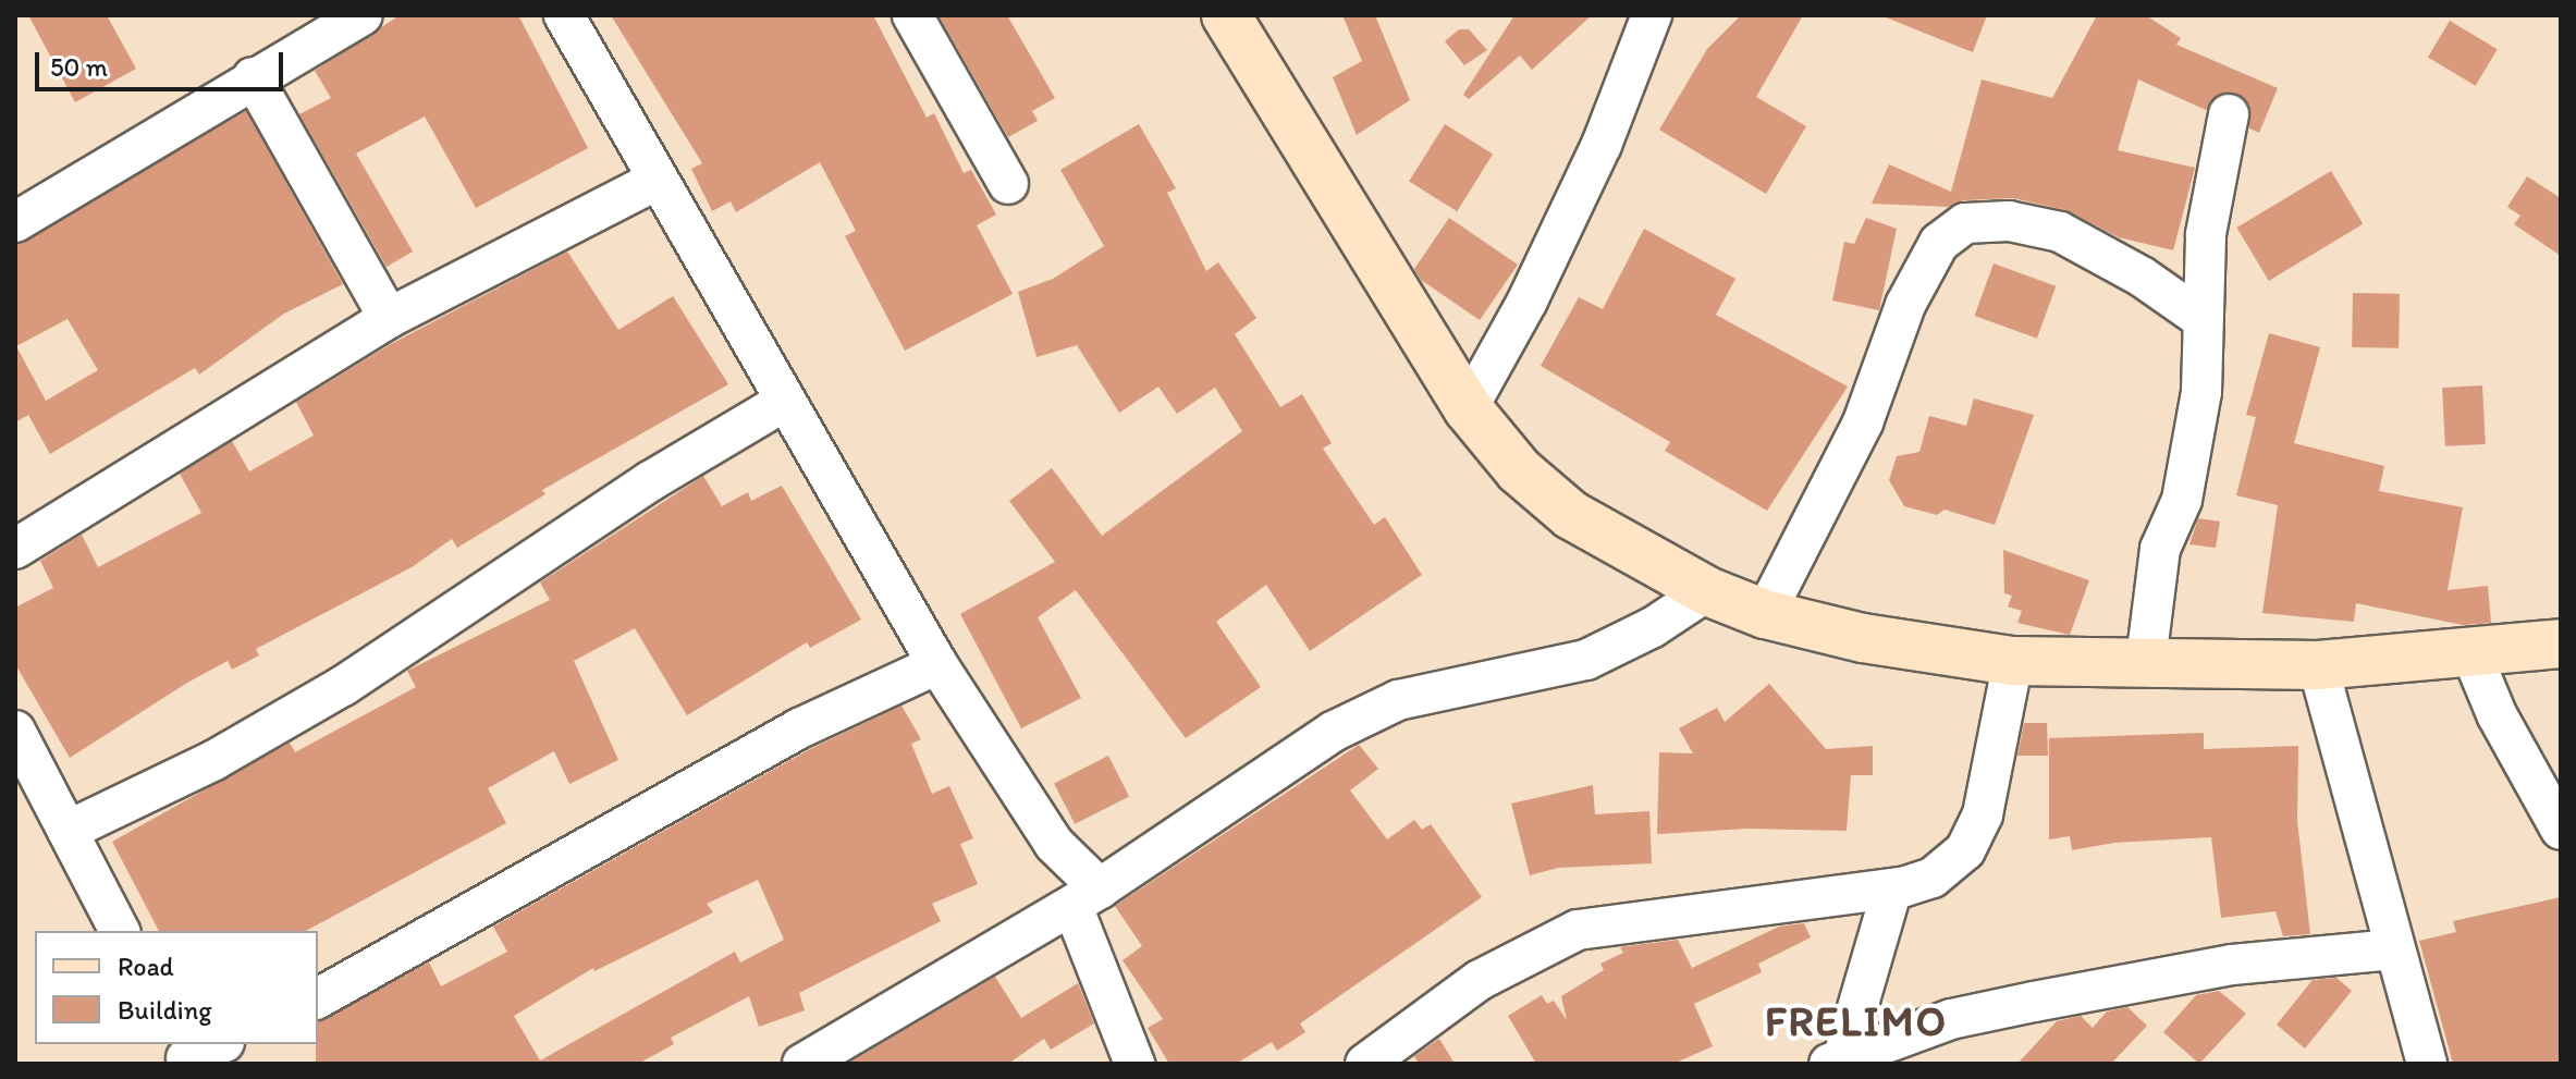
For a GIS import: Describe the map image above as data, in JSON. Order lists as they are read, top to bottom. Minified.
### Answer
{"districts":["FRELIMO"],"legend":["Road","Building"],"scale_bar":"50 m"}
